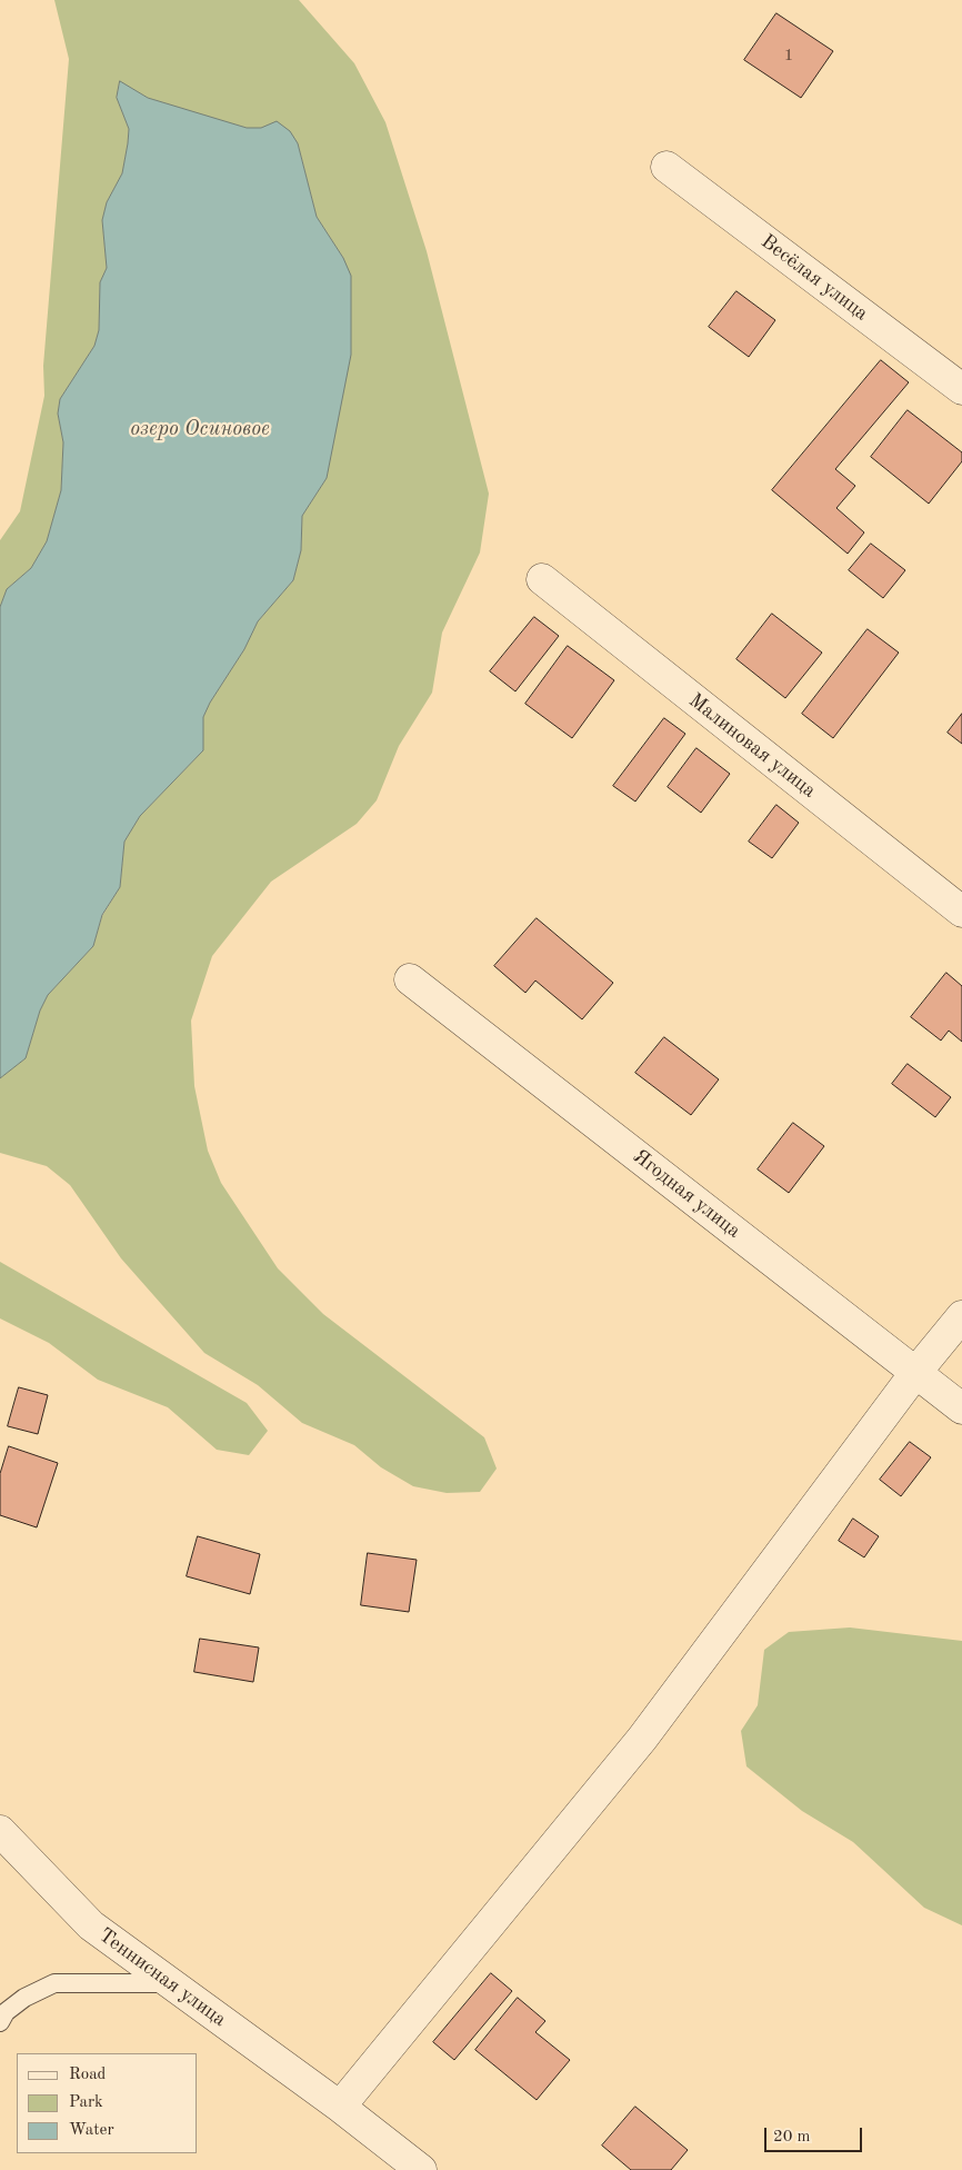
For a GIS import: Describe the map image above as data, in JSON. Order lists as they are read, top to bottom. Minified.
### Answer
{"streets":{"street":["Весёлая улица","Малиновая улица","Ягодная улица","Теннисная улица"]},"water":["озеро Осиновое"],"house_numbers":["1"],"legend":["Road","Park","Water"],"scale_bar":"20 m"}
